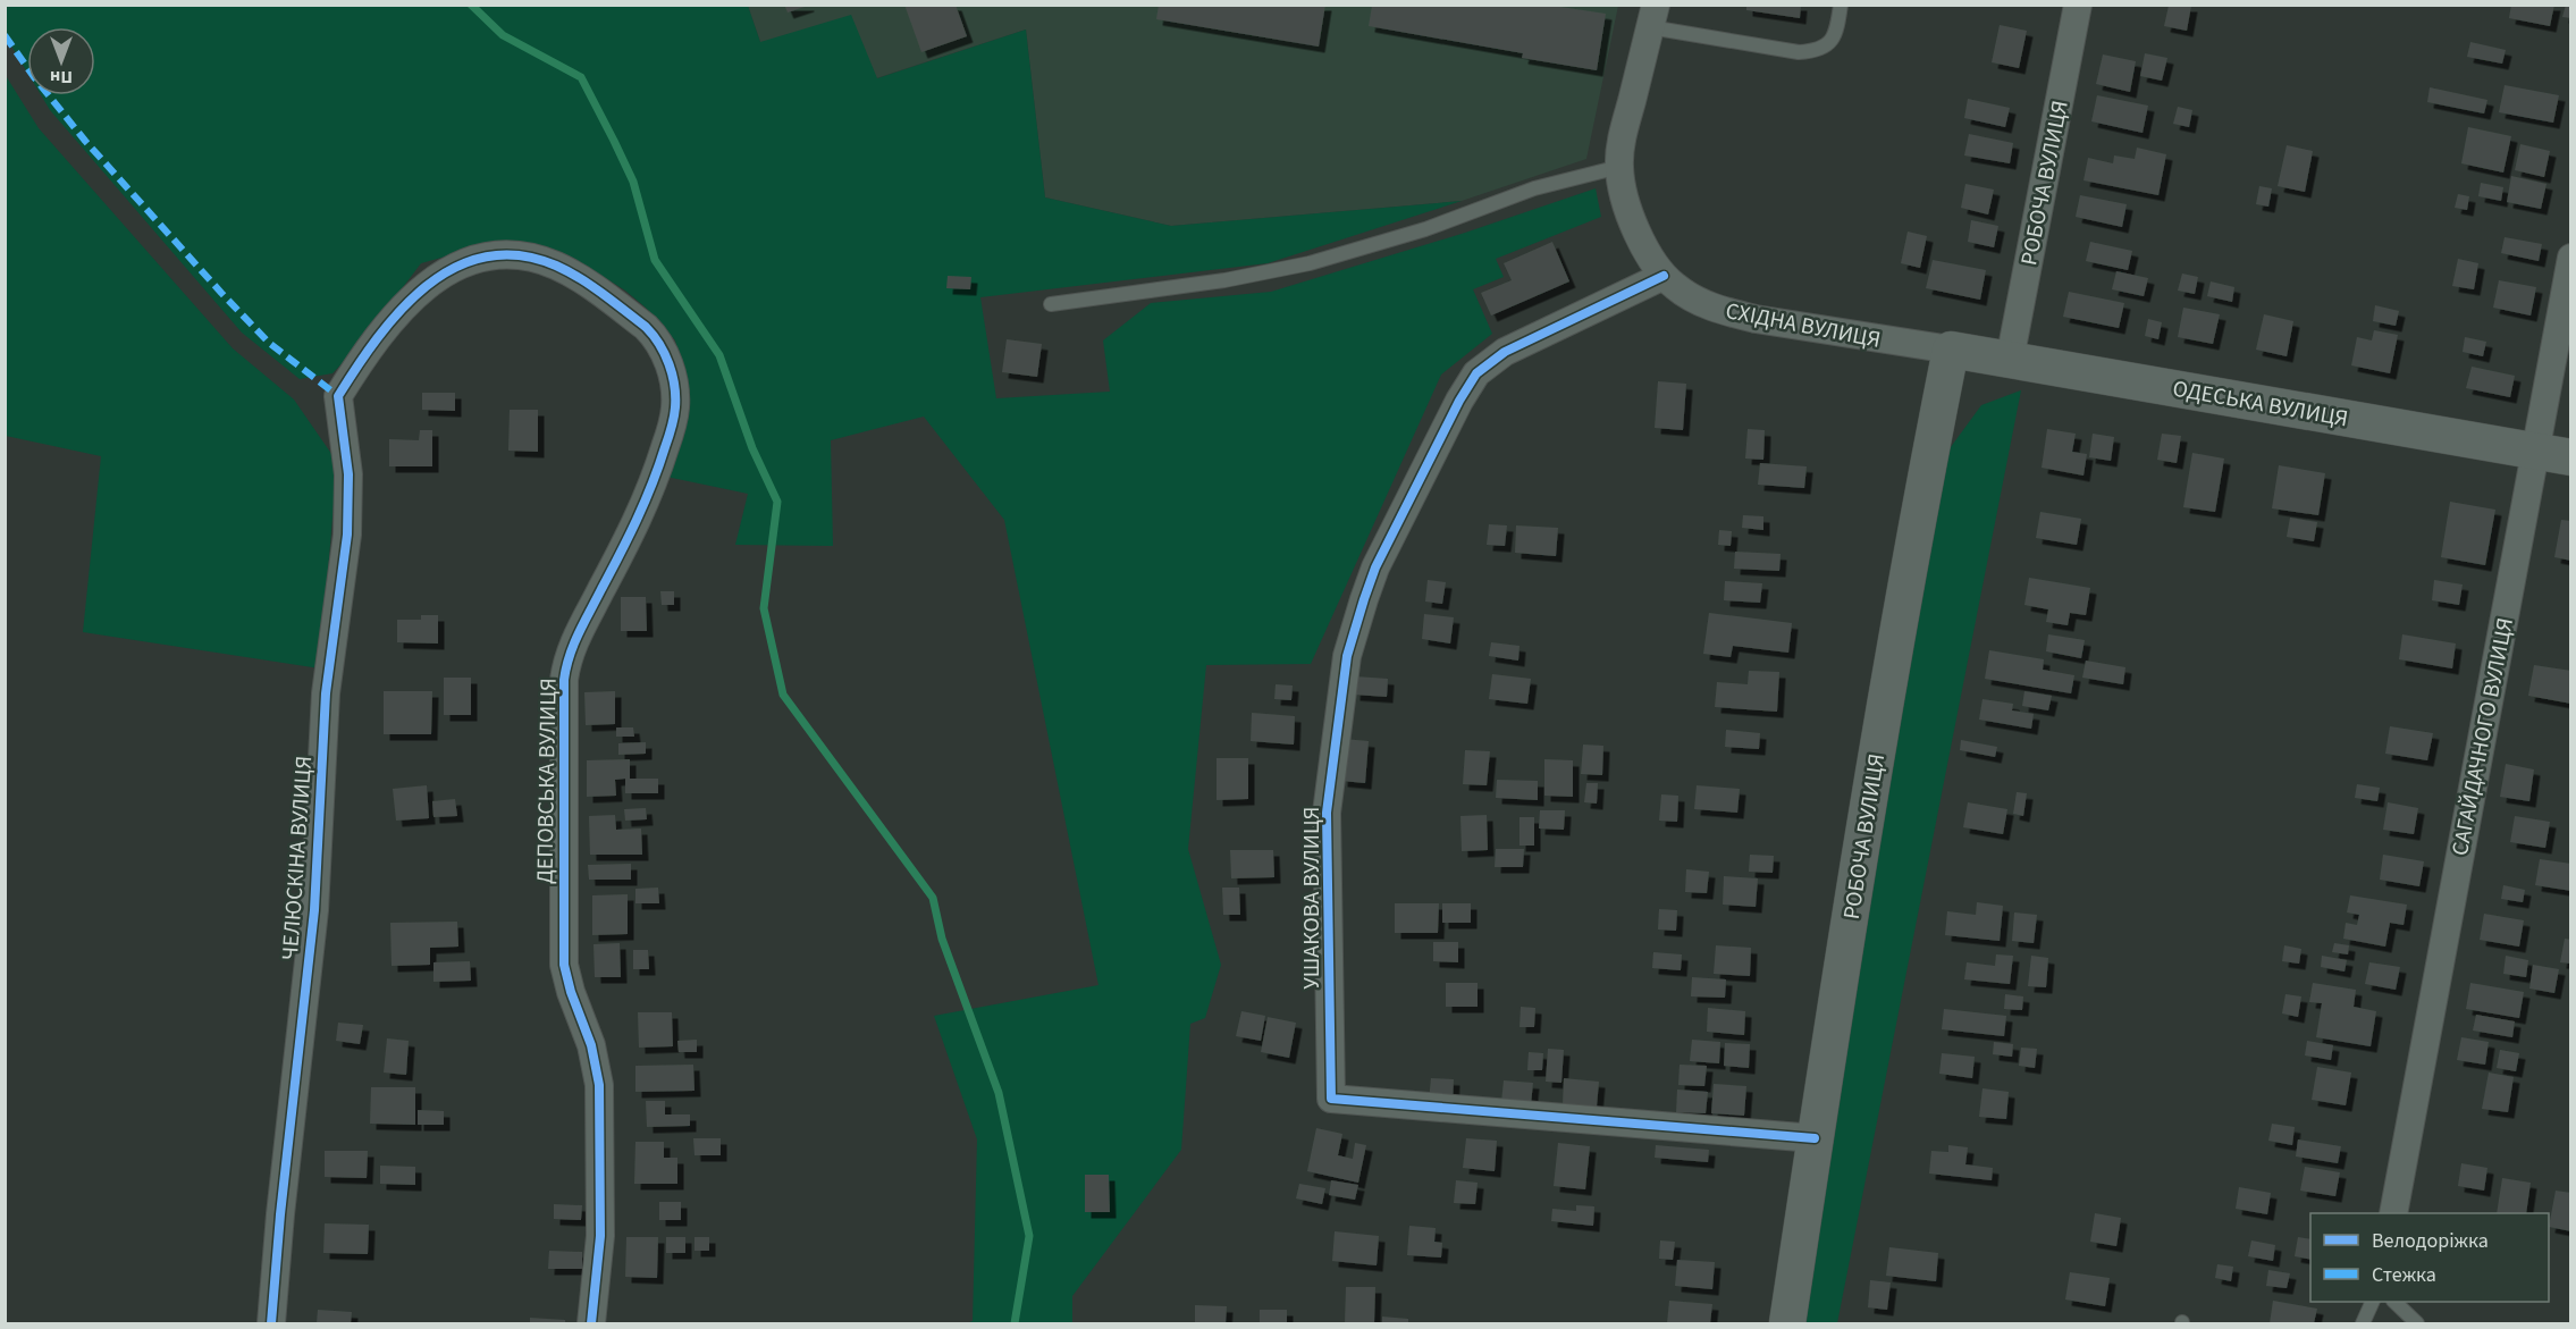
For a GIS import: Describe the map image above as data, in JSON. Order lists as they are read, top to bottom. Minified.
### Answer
{"streets":{"street":["РОБОЧА ВУЛИЦЯ","СХІДНА ВУЛИЦЯ","ОДЕСЬКА ВУЛИЦЯ","САГАЙДАЧНОГО ВУЛИЦЯ","ДЕПОВСЬКА ВУЛИЦЯ","ЧЕЛЮСКІНА ВУЛИЦЯ","УШАКОВА ВУЛИЦЯ"]},"crossings":[["РОБОЧА ВУЛИЦЯ","СХІДНА ВУЛИЦЯ"],["РОБОЧА ВУЛИЦЯ","ОДЕСЬКА ВУЛИЦЯ"],["РОБОЧА ВУЛИЦЯ","УШАКОВА ВУЛИЦЯ"],["СХІДНА ВУЛИЦЯ","ОДЕСЬКА ВУЛИЦЯ"],["СХІДНА ВУЛИЦЯ","УШАКОВА ВУЛИЦЯ"],["ОДЕСЬКА ВУЛИЦЯ","САГАЙДАЧНОГО ВУЛИЦЯ"],["ДЕПОВСЬКА ВУЛИЦЯ","ЧЕЛЮСКІНА ВУЛИЦЯ"]],"legend":["Велодоріжка","Стежка"],"north":"bottom"}
